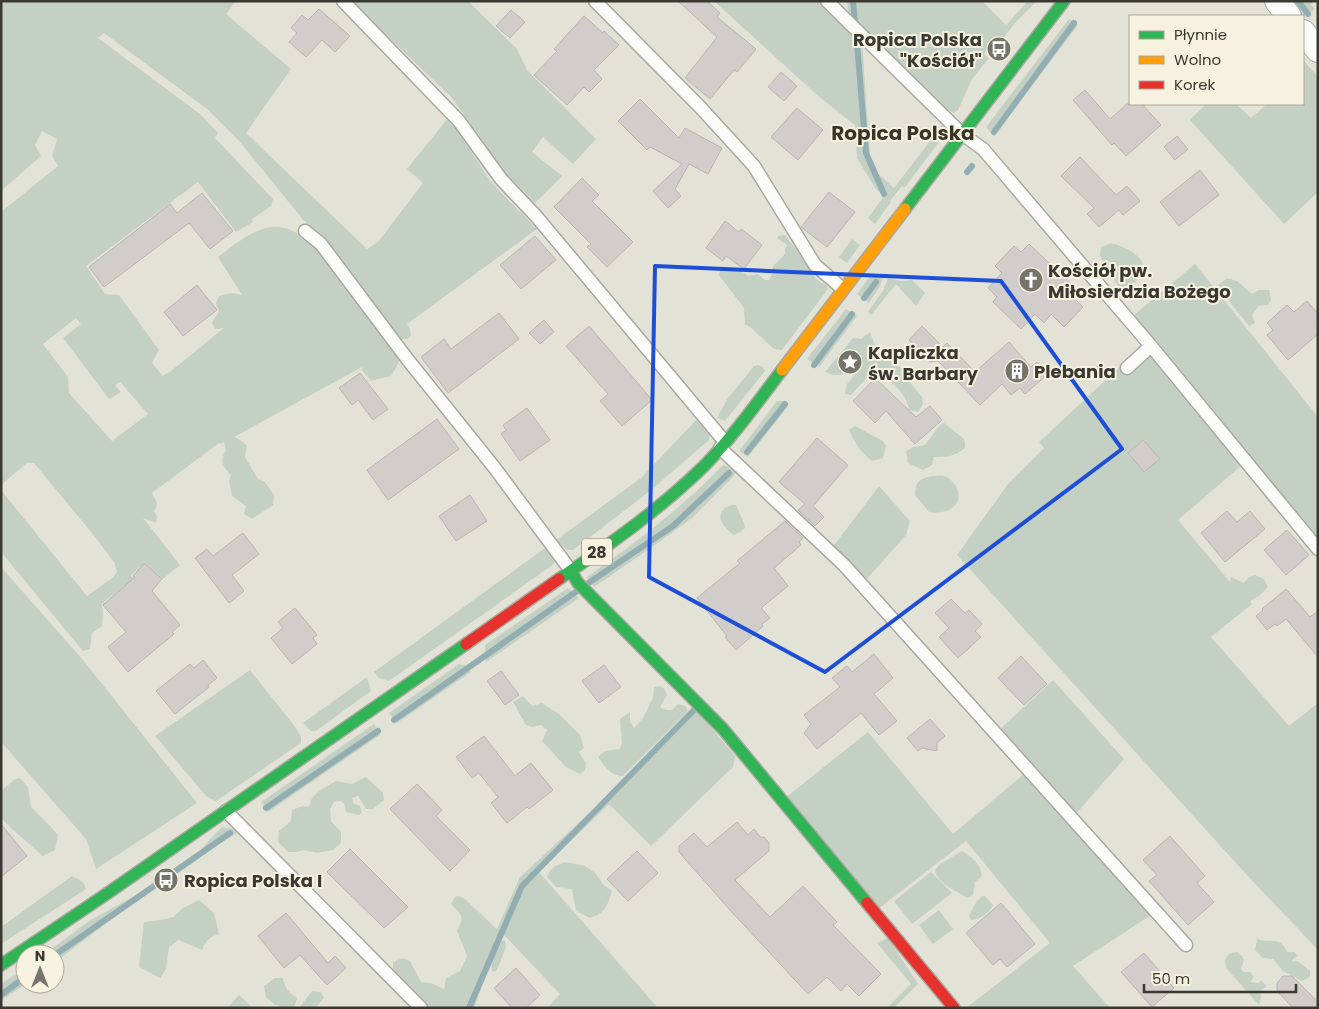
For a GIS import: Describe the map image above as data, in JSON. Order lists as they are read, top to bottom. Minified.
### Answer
{"streets":{"main road":["28"]},"districts":["Ropica Polska"],"places":{"bus stop":["Ropica Polska \"Kościół\"","Ropica Polska I"],"church":["Kościół pw. Miłosierdzia Bożego"],"place":["Kapliczka św. Barbary"],"building":["Plebania"]},"legend":["Płynnie","Wolno","Korek"],"scale_bar":"50 m","north":"top"}
